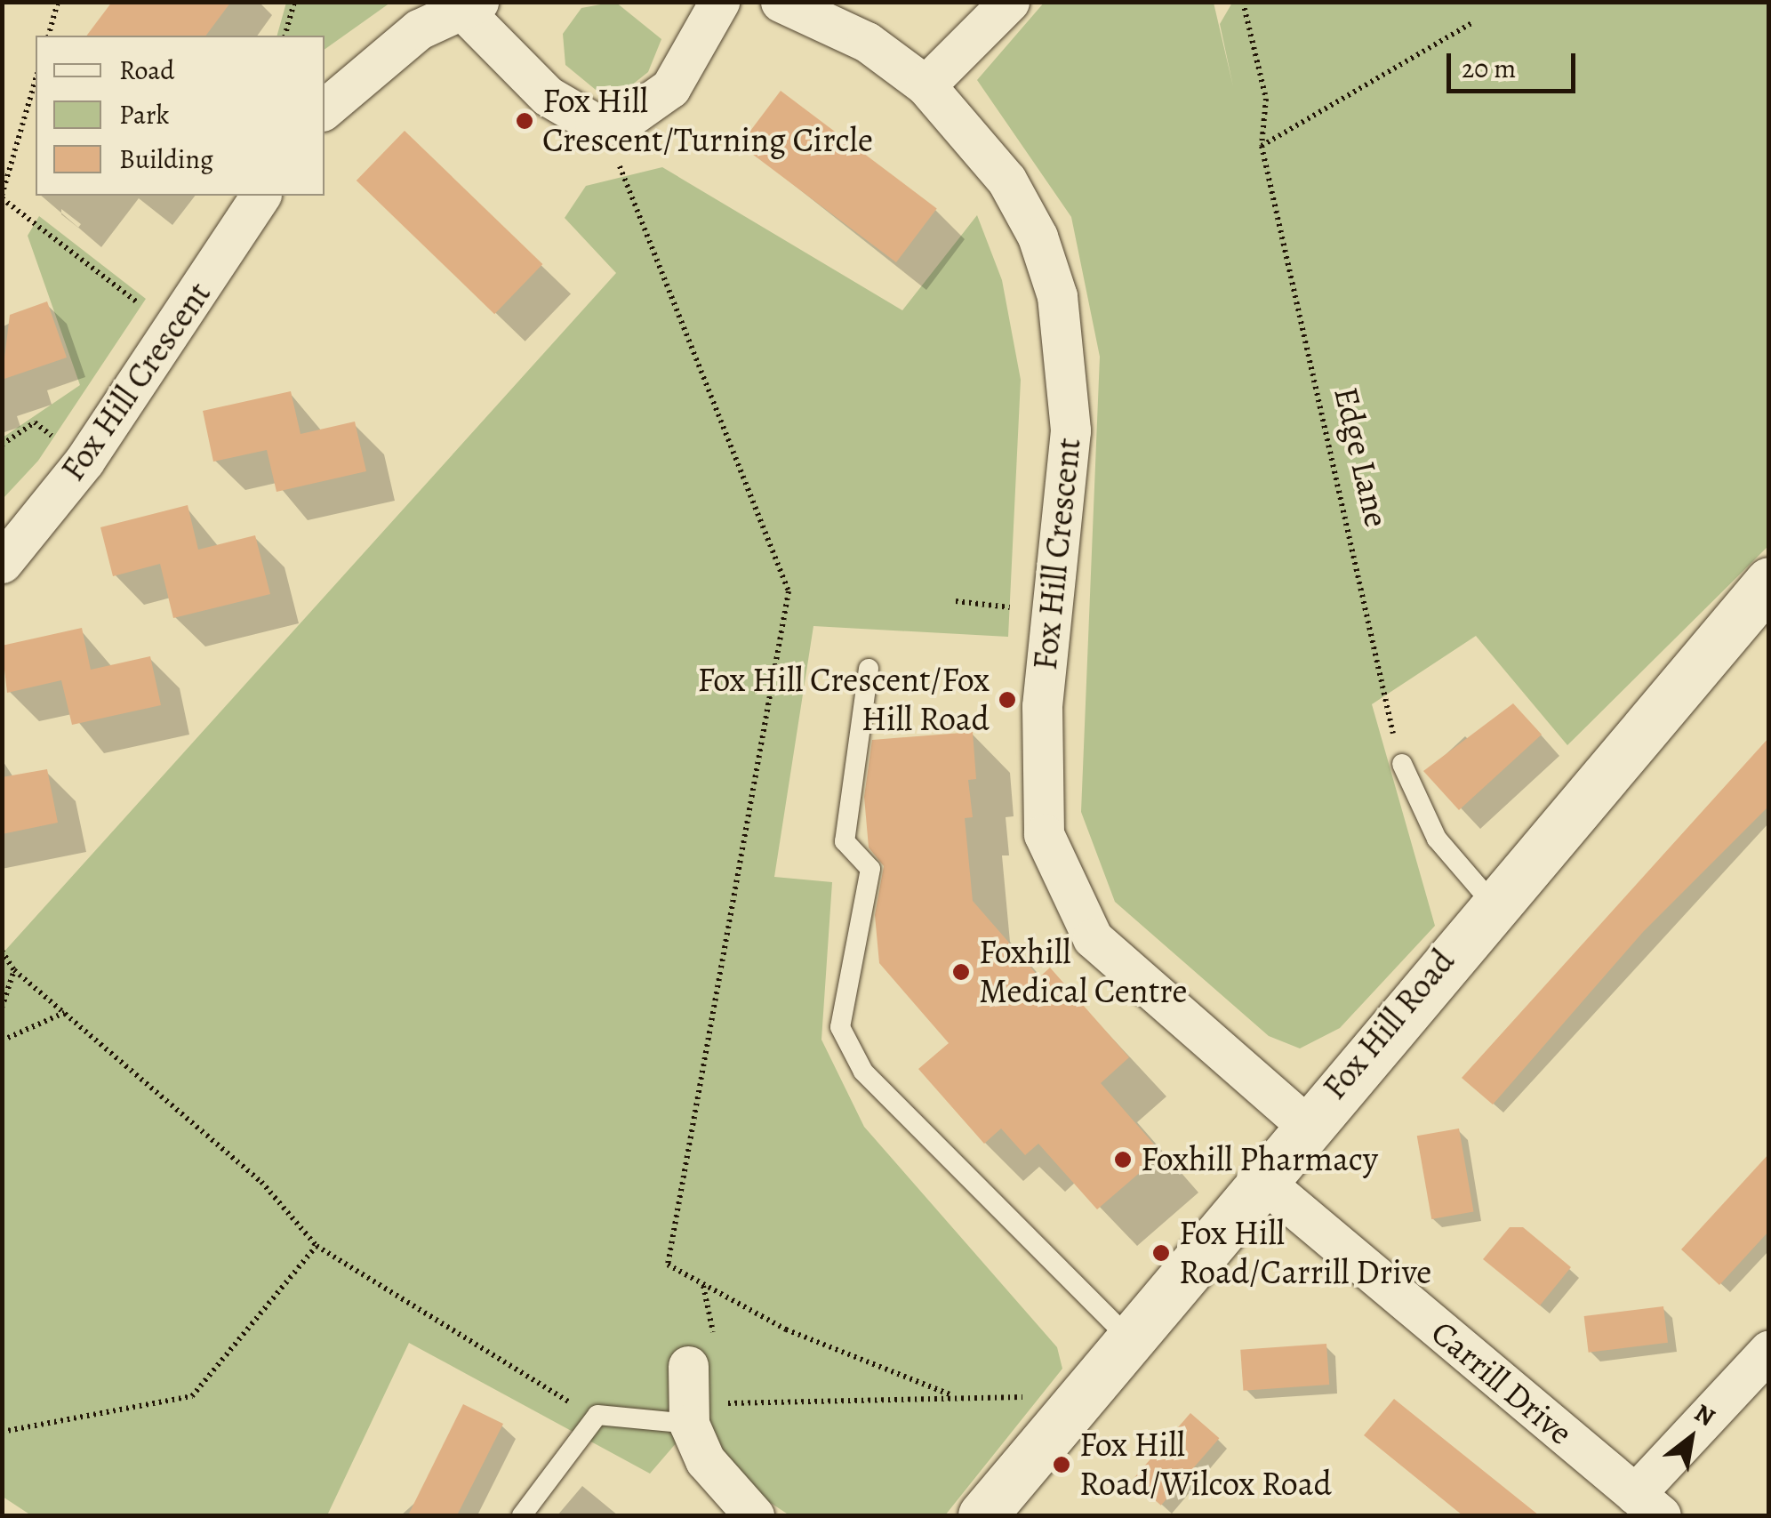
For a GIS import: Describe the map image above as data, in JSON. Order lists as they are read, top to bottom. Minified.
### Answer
{"streets":{"street":["Fox Hill Crescent","Fox Hill Road","Carrill Drive"],"path":["Edge Lane"]},"crossings":[["Fox Hill Crescent","Fox Hill Road"],["Fox Hill Road","Carrill Drive"]],"places":["Fox Hill Crescent/Turning Circle","Fox Hill Crescent/Fox Hill Road","Foxhill Medical Centre","Foxhill Pharmacy","Fox Hill Road/Carrill Drive","Fox Hill Road/Wilcox Road"],"legend":["Road","Park","Building"],"scale_bar":"20 m","north":"top right"}
